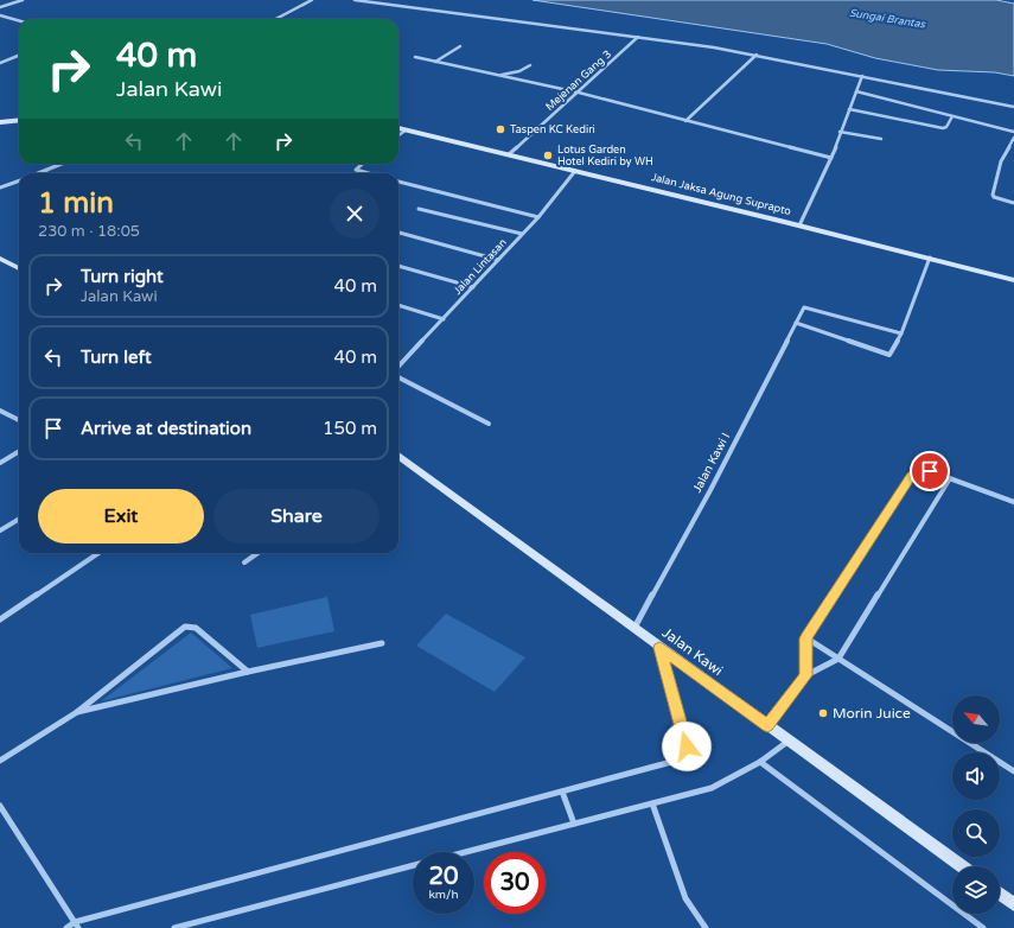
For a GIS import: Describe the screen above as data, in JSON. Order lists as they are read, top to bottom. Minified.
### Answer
{"streets":{"main road":["Jalan Jaksa Agung Suprapto","Jalan Kawi"],"street":["Mejenan Gang 3","Jalan Lintasan","Jalan Kawi I"]},"crossings":[["Mejenan Gang 3","Jalan Jaksa Agung Suprapto"],["Jalan Jaksa Agung Suprapto","Jalan Lintasan"],["Jalan Kawi I","Jalan Kawi"]],"water":["Sungai Brantas"],"places":["Taspen KC Kediri","Lotus Garden Hotel Kediri by WH","Morin Juice"],"north":"top left","page":{"turn":["40 m","Jalan Kawi"],"heading":["1 min","230 m · 18:05"],"list":[{"name":"Turn right","note":"Jalan Kawi","value":"40 m"},{"name":"Turn left","value":"40 m"},{"name":"Arrive at destination","value":"150 m"}],"buttons":["Exit","Share"],"speed":"20 km/h","limit":"30"}}
